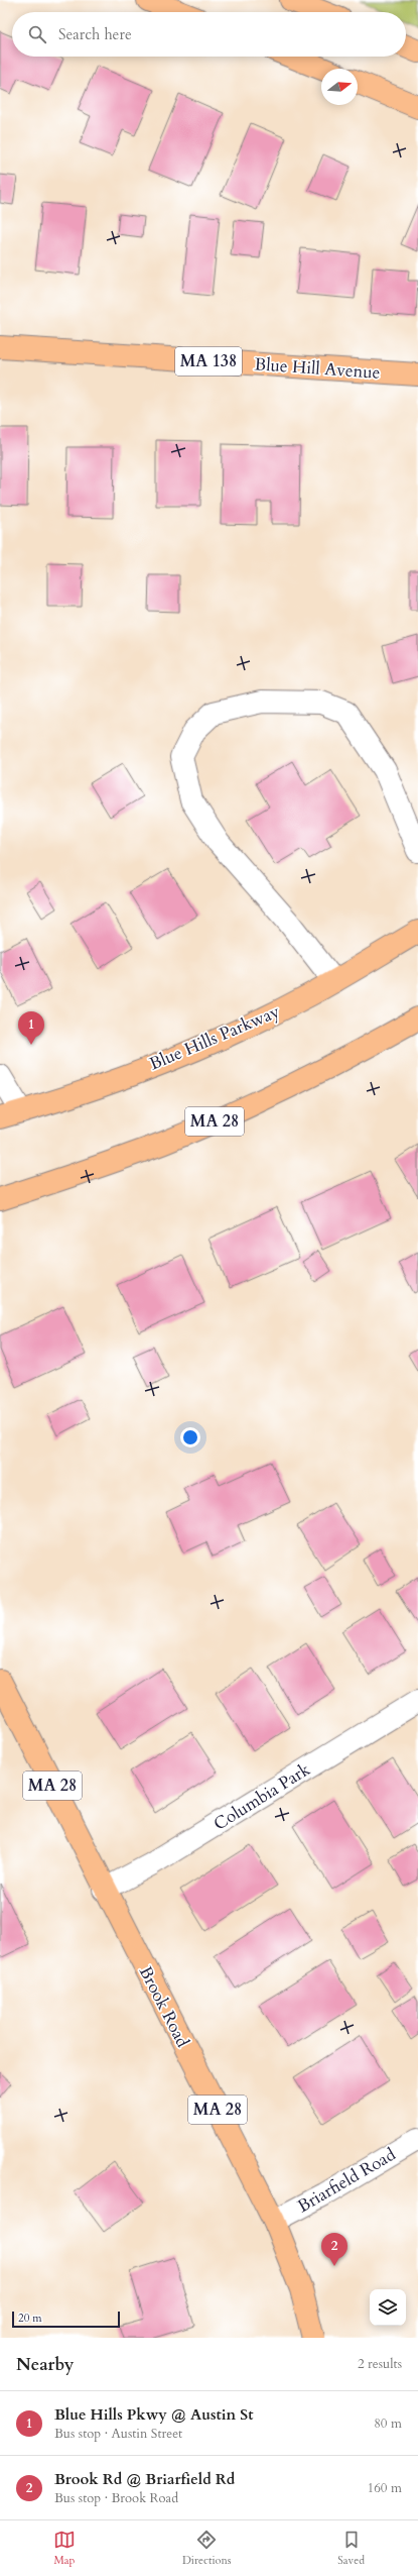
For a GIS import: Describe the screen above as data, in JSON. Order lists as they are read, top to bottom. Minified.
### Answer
{"streets":{"main road":["MA 138","Blue Hill Avenue","Blue Hills Parkway","MA 28","Brook Road"],"street":["Columbia Park","Briarfield Road"]},"crossings":[["Columbia Park","Brook Road"],["Brook Road","Briarfield Road"]],"scale_bar":"20 m","north":"right","page":{"search":"Search here","pins":["1","2"],"scale":"20 m","heading":["Nearby","2 results"],"list":[{"mark":"1","name":"Blue Hills Pkwy @ Austin St","note":"Bus stop · Austin Street","value":"80 m"},{"mark":"2","name":"Brook Rd @ Briarfield Rd","note":"Bus stop · Brook Road","value":"160 m"}],"nav":["Map","Directions","Saved"]}}
